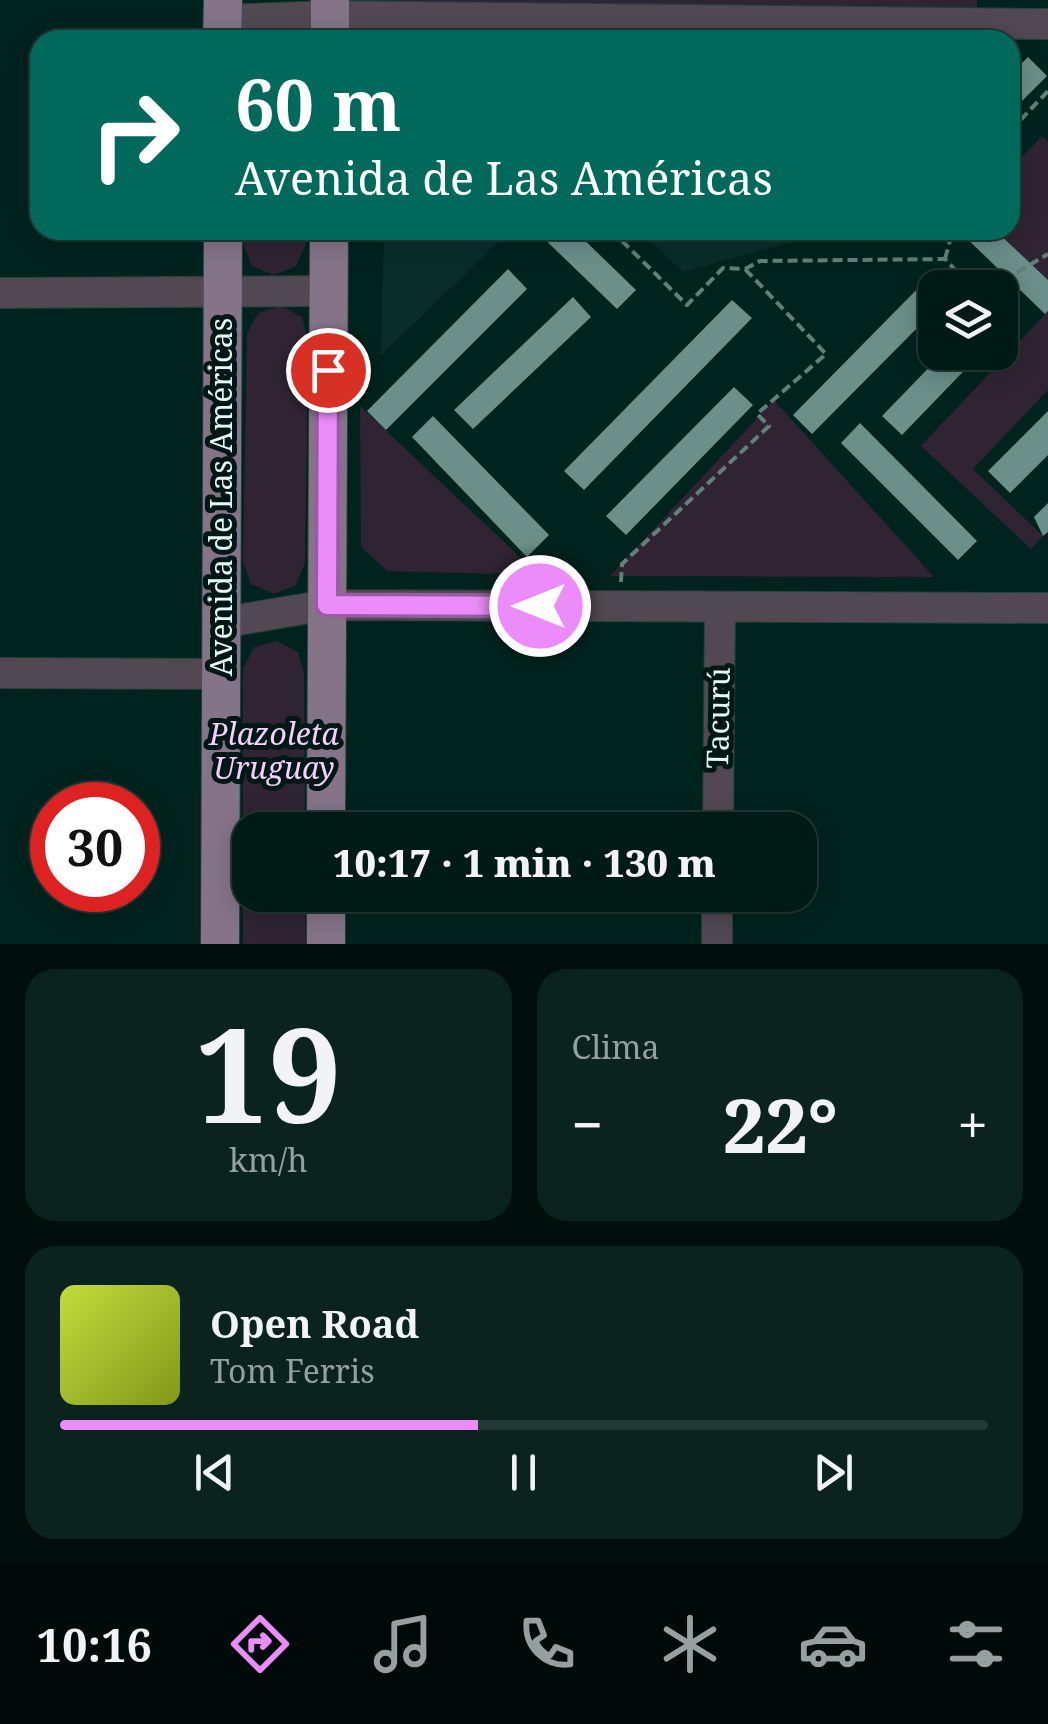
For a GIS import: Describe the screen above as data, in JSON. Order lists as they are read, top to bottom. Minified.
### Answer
{"streets":{"main road":["Avenida de Las Américas"],"street":["Tacurú"]},"parks":["Plazoleta Uruguay"],"page":{"turn":["60 m","Avenida de Las Américas"],"limit":"30","trip":"10:17 · 1 min · 130 m","tile":[["19","km/h"],"Clima"],"heat":["−","22°","+"],"song":["Open Road","Tom Ferris"],"tabs":"10:16"}}
